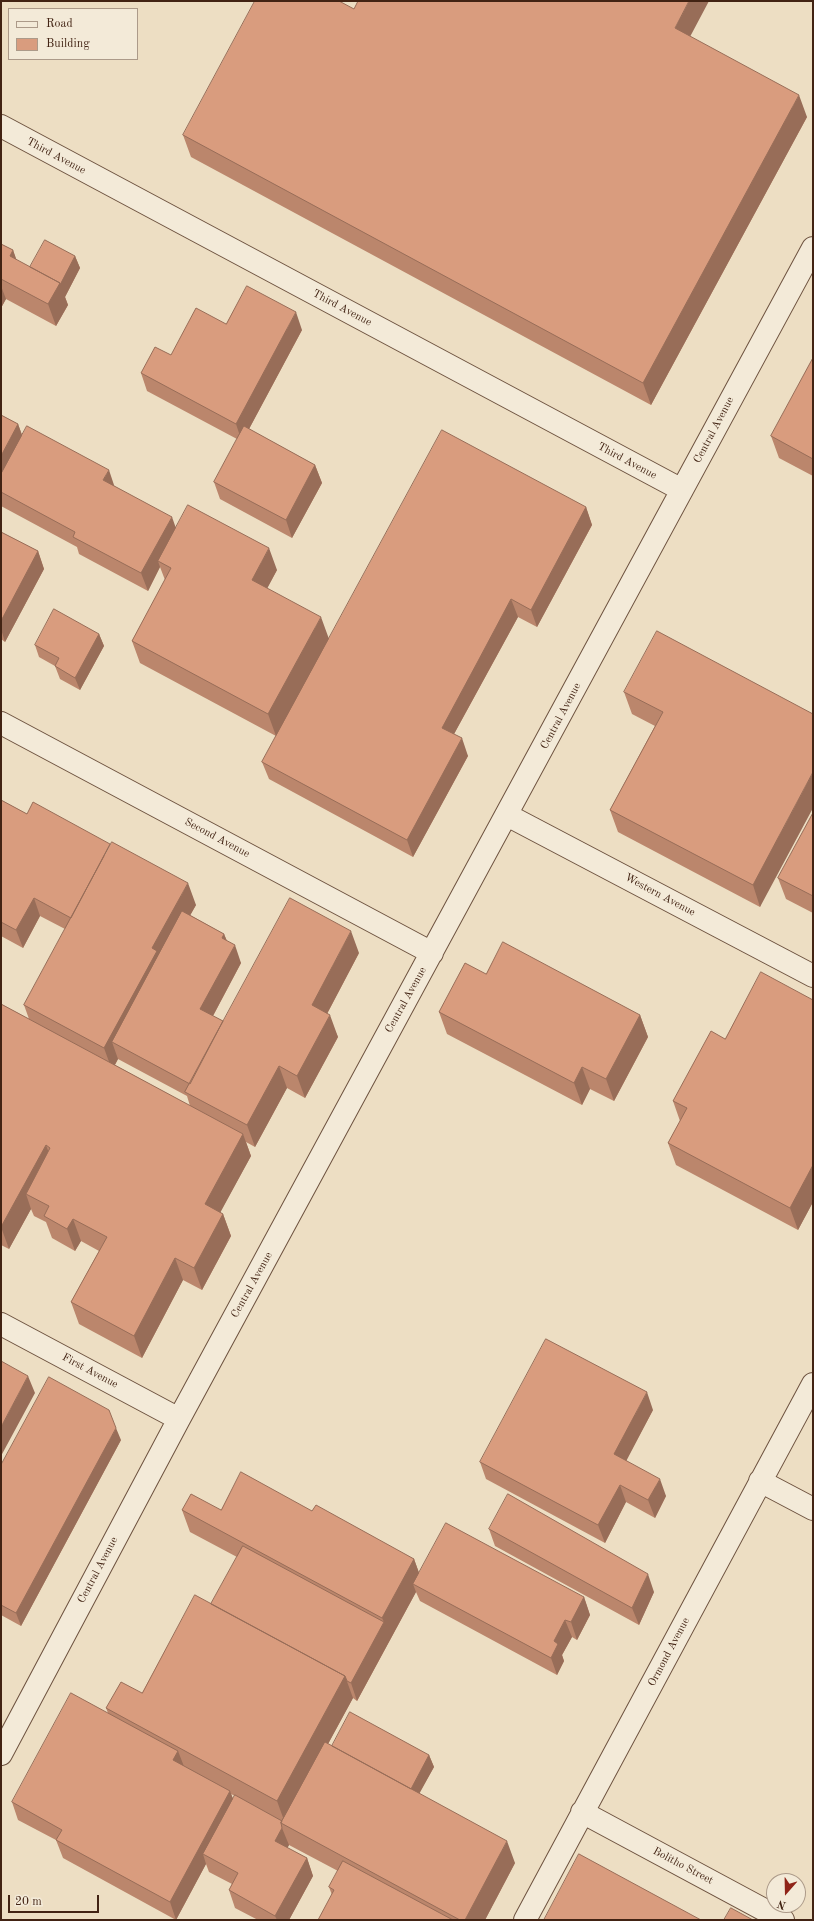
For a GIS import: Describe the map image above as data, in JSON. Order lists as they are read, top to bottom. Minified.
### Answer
{"streets":{"street":["Third Avenue","Central Avenue","Second Avenue","Western Avenue","First Avenue","Ormond Avenue","Bolitho Street"]},"crossings":[["Third Avenue","Central Avenue"],["Central Avenue","Second Avenue"],["Central Avenue","Western Avenue"],["Central Avenue","First Avenue"],["Ormond Avenue","Bolitho Street"]],"legend":["Road","Building"],"scale_bar":"20 m","north":"bottom"}
